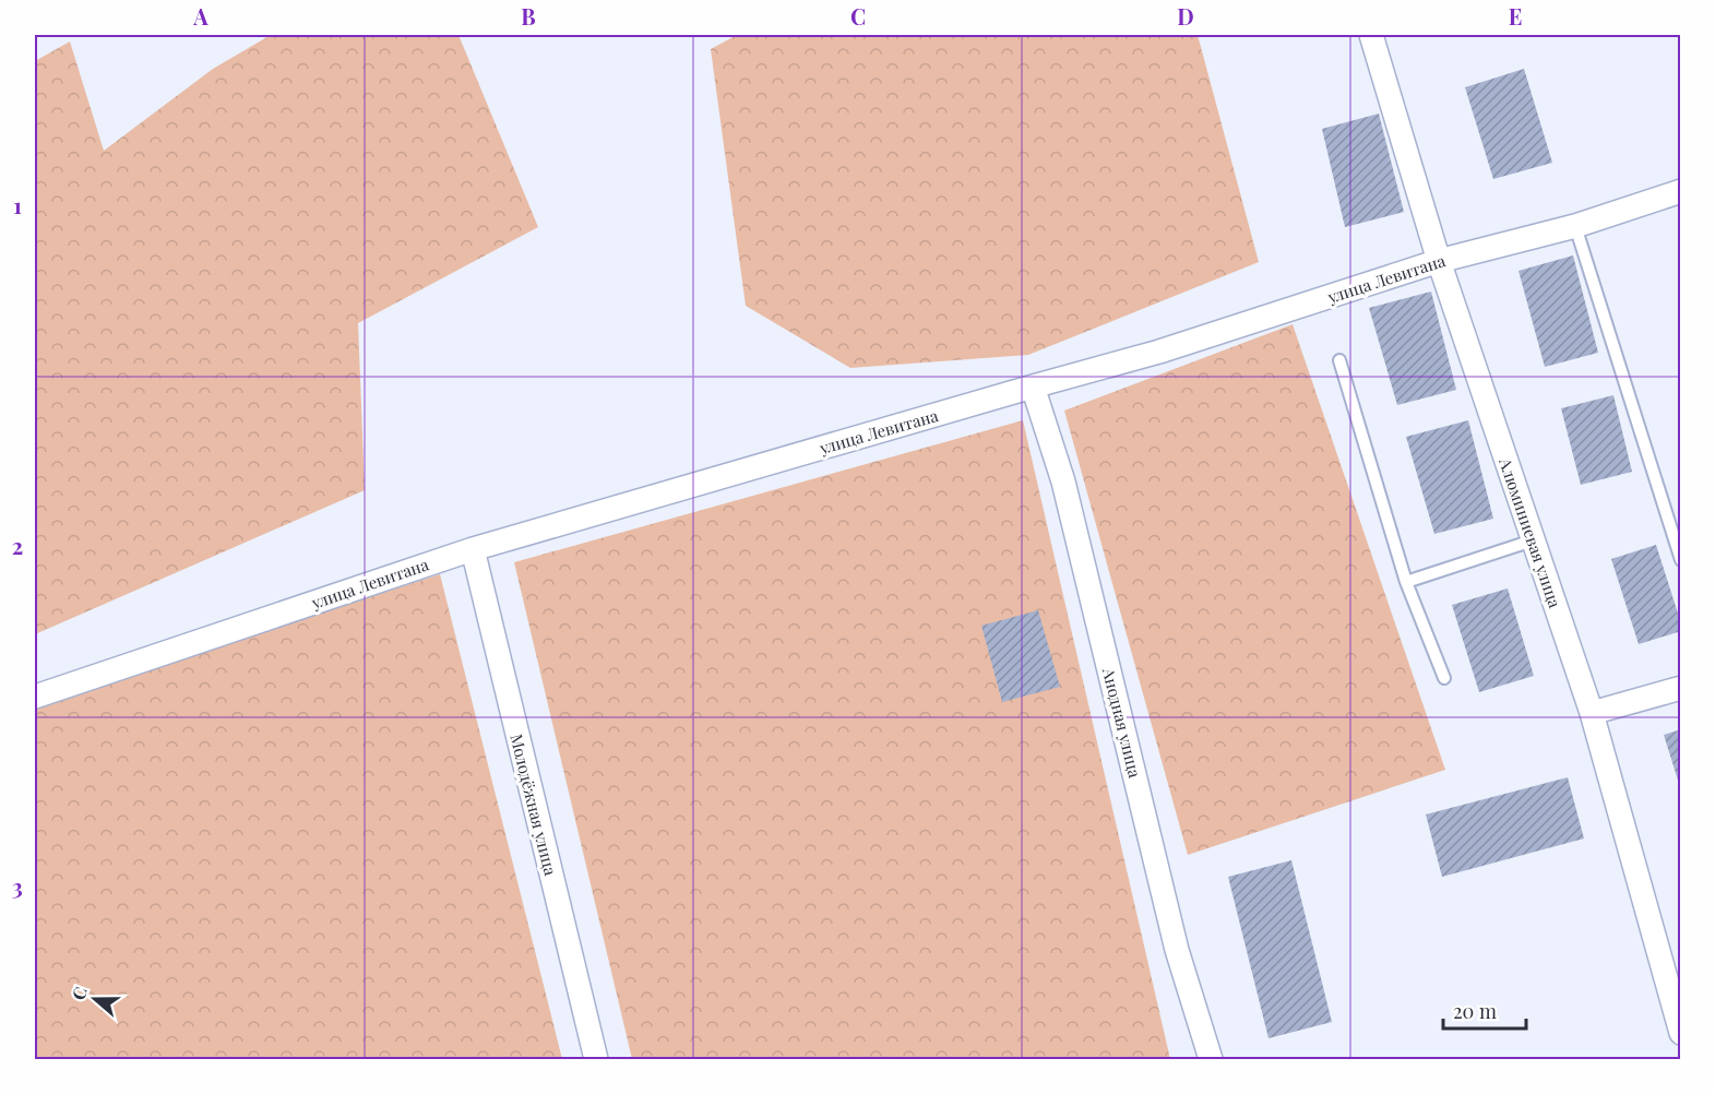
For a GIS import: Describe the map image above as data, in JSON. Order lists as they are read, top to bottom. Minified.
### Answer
{"streets":{"street":["улица Левитана","Алюминиевая улица","Анодная улица","Молодёжная улица"]},"crossings":[["улица Левитана","Алюминиевая улица"],["улица Левитана","Анодная улица"],["улица Левитана","Молодёжная улица"]],"scale_bar":"20 m","north":"left","grid":{"columns":["A","B","C","D","E"],"rows":["1","2","3"]}}
